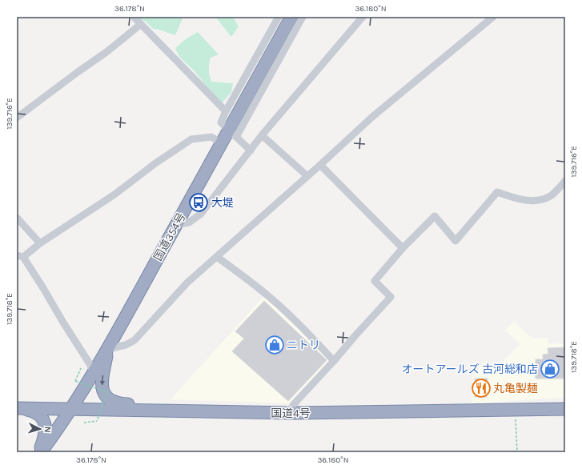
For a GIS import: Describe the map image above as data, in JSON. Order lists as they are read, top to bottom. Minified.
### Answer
{"streets":{"highway":["国道354号","国道4号"]},"crossings":[["国道354号","国道4号"]],"places":{"bus stop":["大堤"],"shop":["ニトリ","オートアールズ 古河総和店"],"restaurant":["丸亀製麺"]},"north":"right","coordinates":["36.178°N","36.180°N","139.716°E","139.718°E"]}
